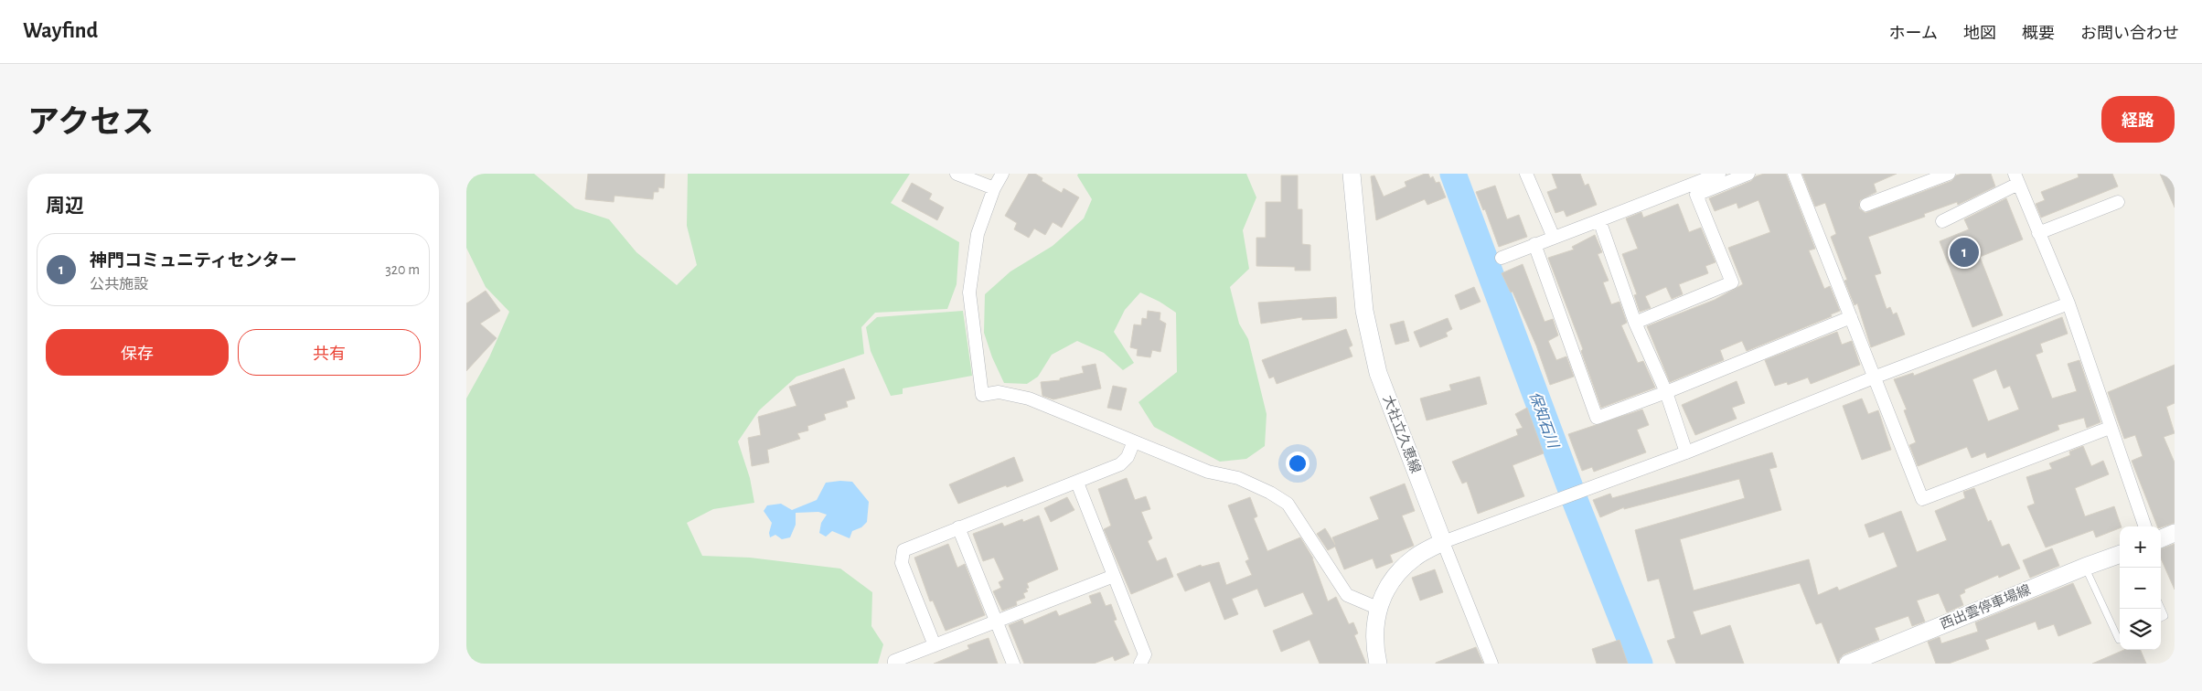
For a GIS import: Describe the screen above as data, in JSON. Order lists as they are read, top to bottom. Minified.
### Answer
{"streets":{"main road":["大社立久恵線","西出雲停車場線"]},"water":["保知石川"],"page":{"header":"Wayfind","nav":["ホーム","地図","概要","お問い合わせ"],"title":"アクセス","buttons":["経路",["保存","共有"]],"heading":"周辺","list":[{"mark":"1","name":"神門コミュニティセンター","note":"公共施設","value":"320 m"}],"pins":"1","map_buttons":["+","−"]}}
